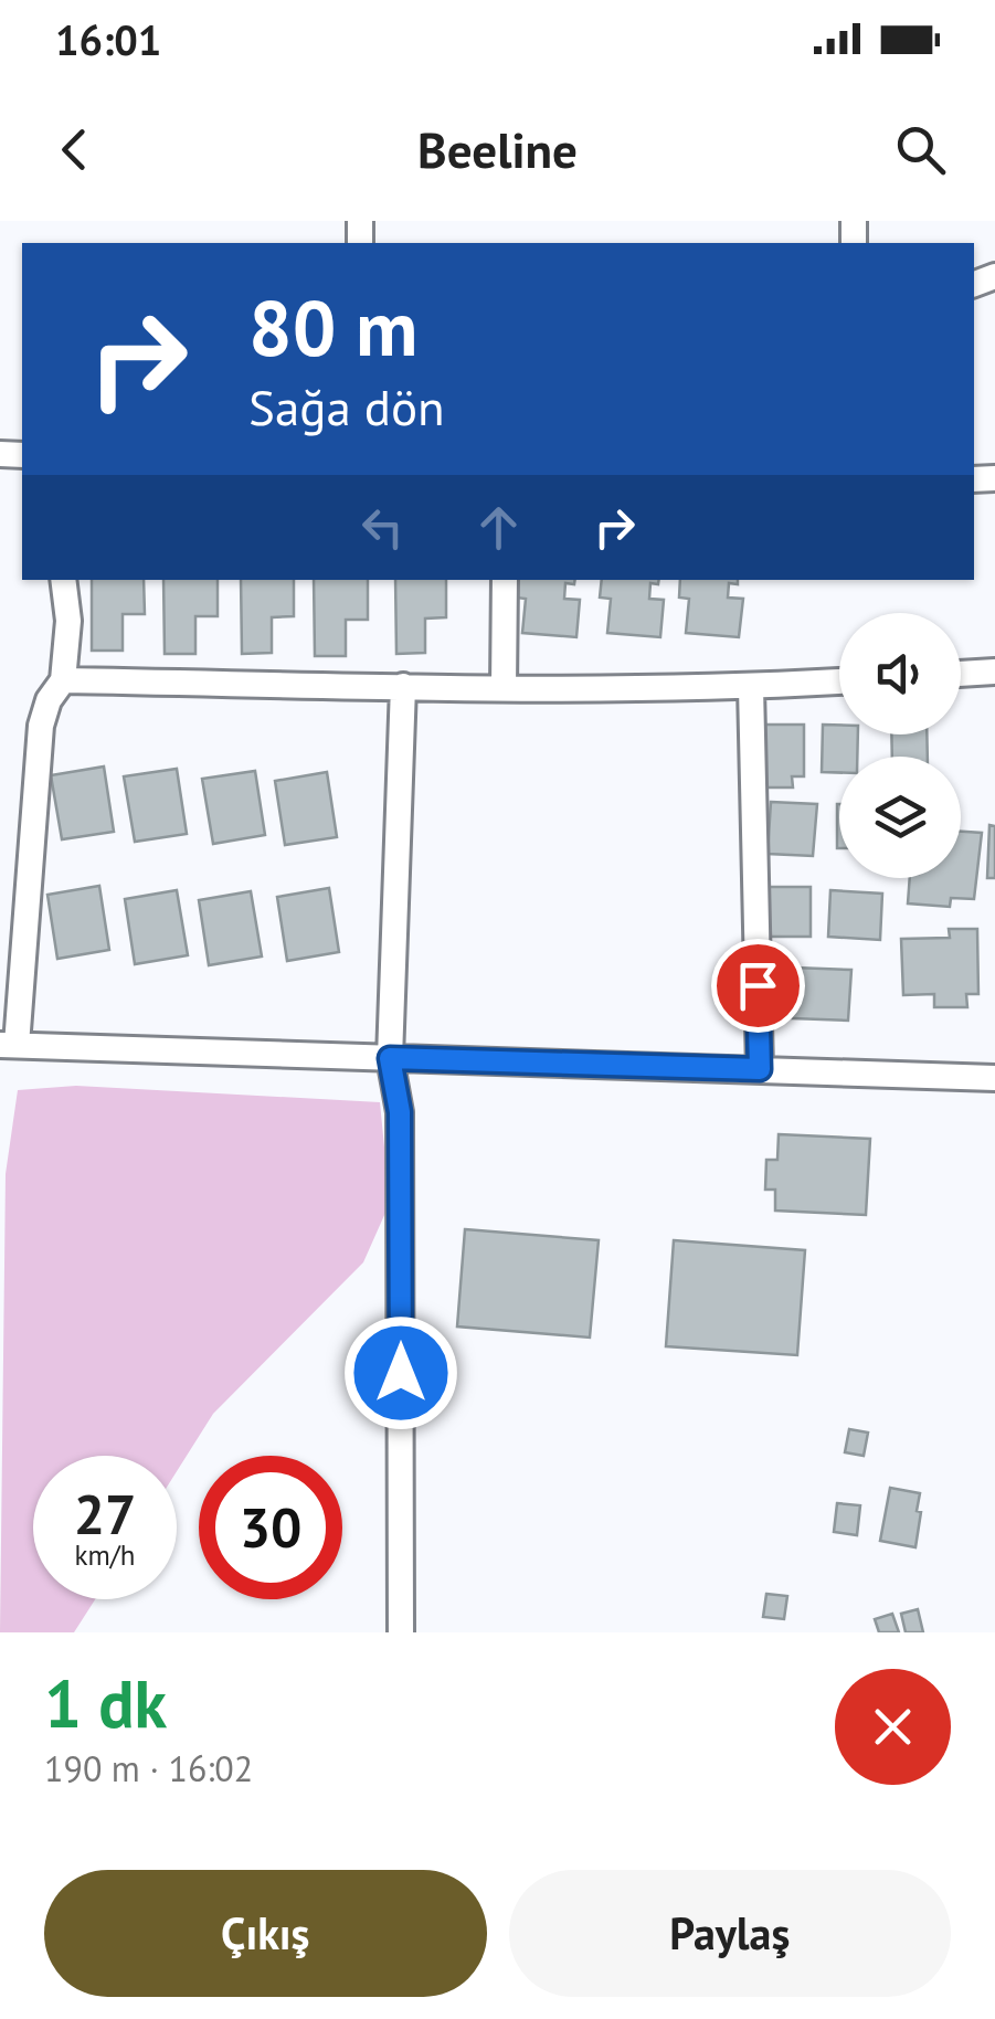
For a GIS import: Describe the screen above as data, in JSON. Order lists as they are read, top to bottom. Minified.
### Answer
{"page":{"status":"16:01","header":"Beeline","turn":["80 m","Sağa dön"],"speed":"27 km/h","limit":"30","heading":["1 dk","190 m · 16:02"],"buttons":["Çıkış","Paylaş"]}}
